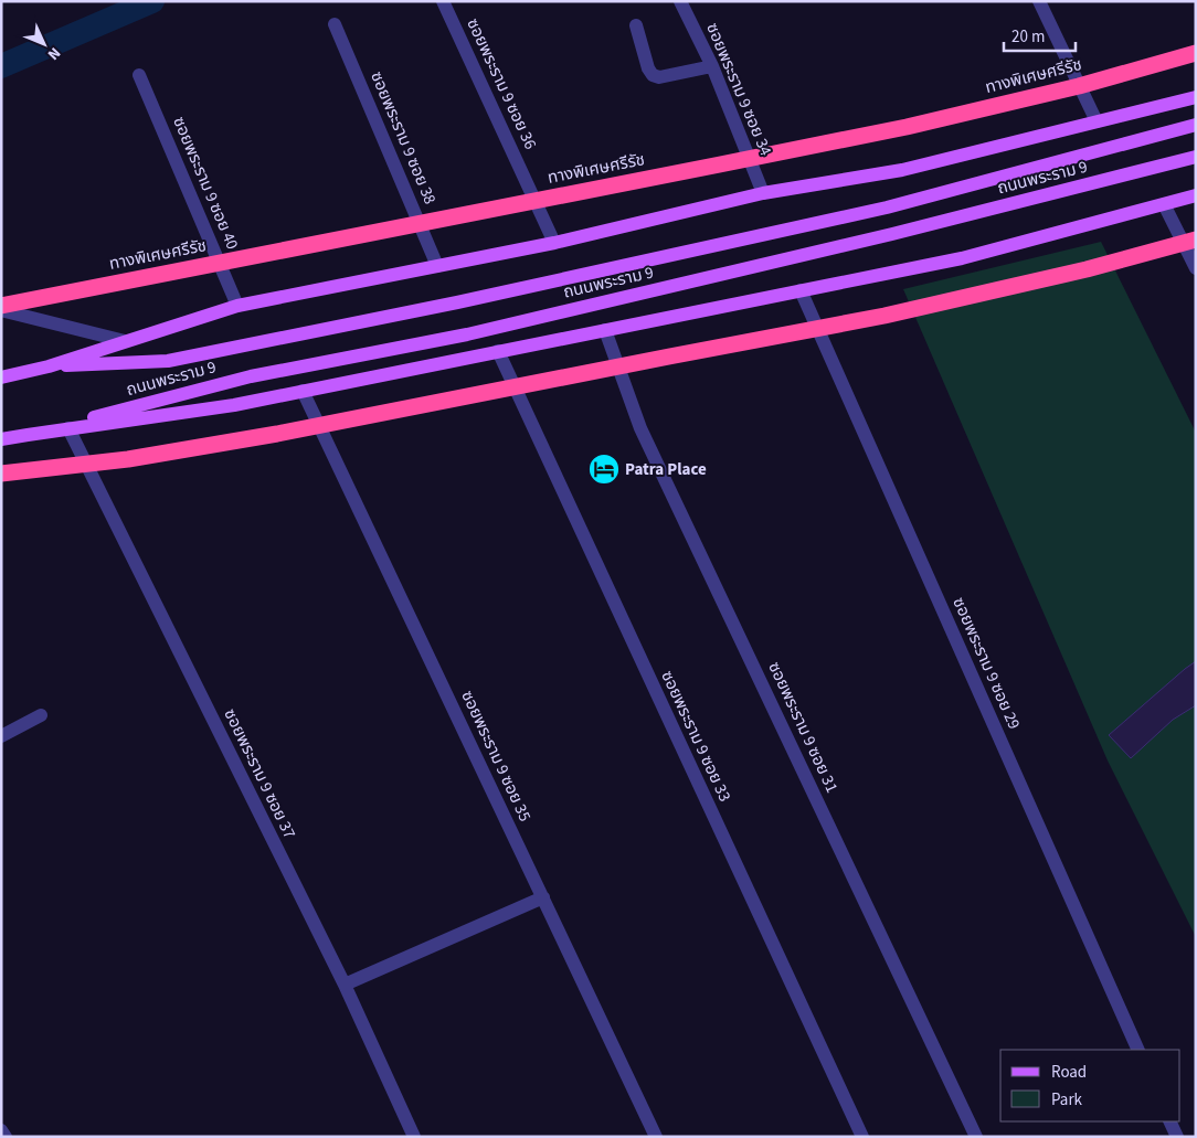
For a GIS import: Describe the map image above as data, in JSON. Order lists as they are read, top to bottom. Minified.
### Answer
{"streets":{"highway":["ทางพิเศษศรีรัช"],"main road":["ถนนพระราม 9"],"street":["ซอยพระราม 9 ซอย 36","ซอยพระราม 9 ซอย 34","ซอยพระราม 9 ซอย 38","ซอยพระราม 9 ซอย 40","ซอยพระราม 9 ซอย 29","ซอยพระราม 9 ซอย 31","ซอยพระราม 9 ซอย 33","ซอยพระราม 9 ซอย 35","ซอยพระราม 9 ซอย 37"]},"crossings":[["ซอยพระราม 9 ซอย 36","ถนนพระราม 9"],["ซอยพระราม 9 ซอย 34","ถนนพระราม 9"],["ซอยพระราม 9 ซอย 38","ถนนพระราม 9"],["ถนนพระราม 9","ซอยพระราม 9 ซอย 40"],["ถนนพระราม 9","ซอยพระราม 9 ซอย 29"],["ถนนพระราม 9","ซอยพระราม 9 ซอย 31"],["ถนนพระราม 9","ซอยพระราม 9 ซอย 33"],["ถนนพระราม 9","ซอยพระราม 9 ซอย 35"],["ถนนพระราม 9","ซอยพระราม 9 ซอย 37"]],"places":{"hotel":["Patra Place"]},"legend":["Road","Park"],"scale_bar":"20 m","north":"bottom right"}
